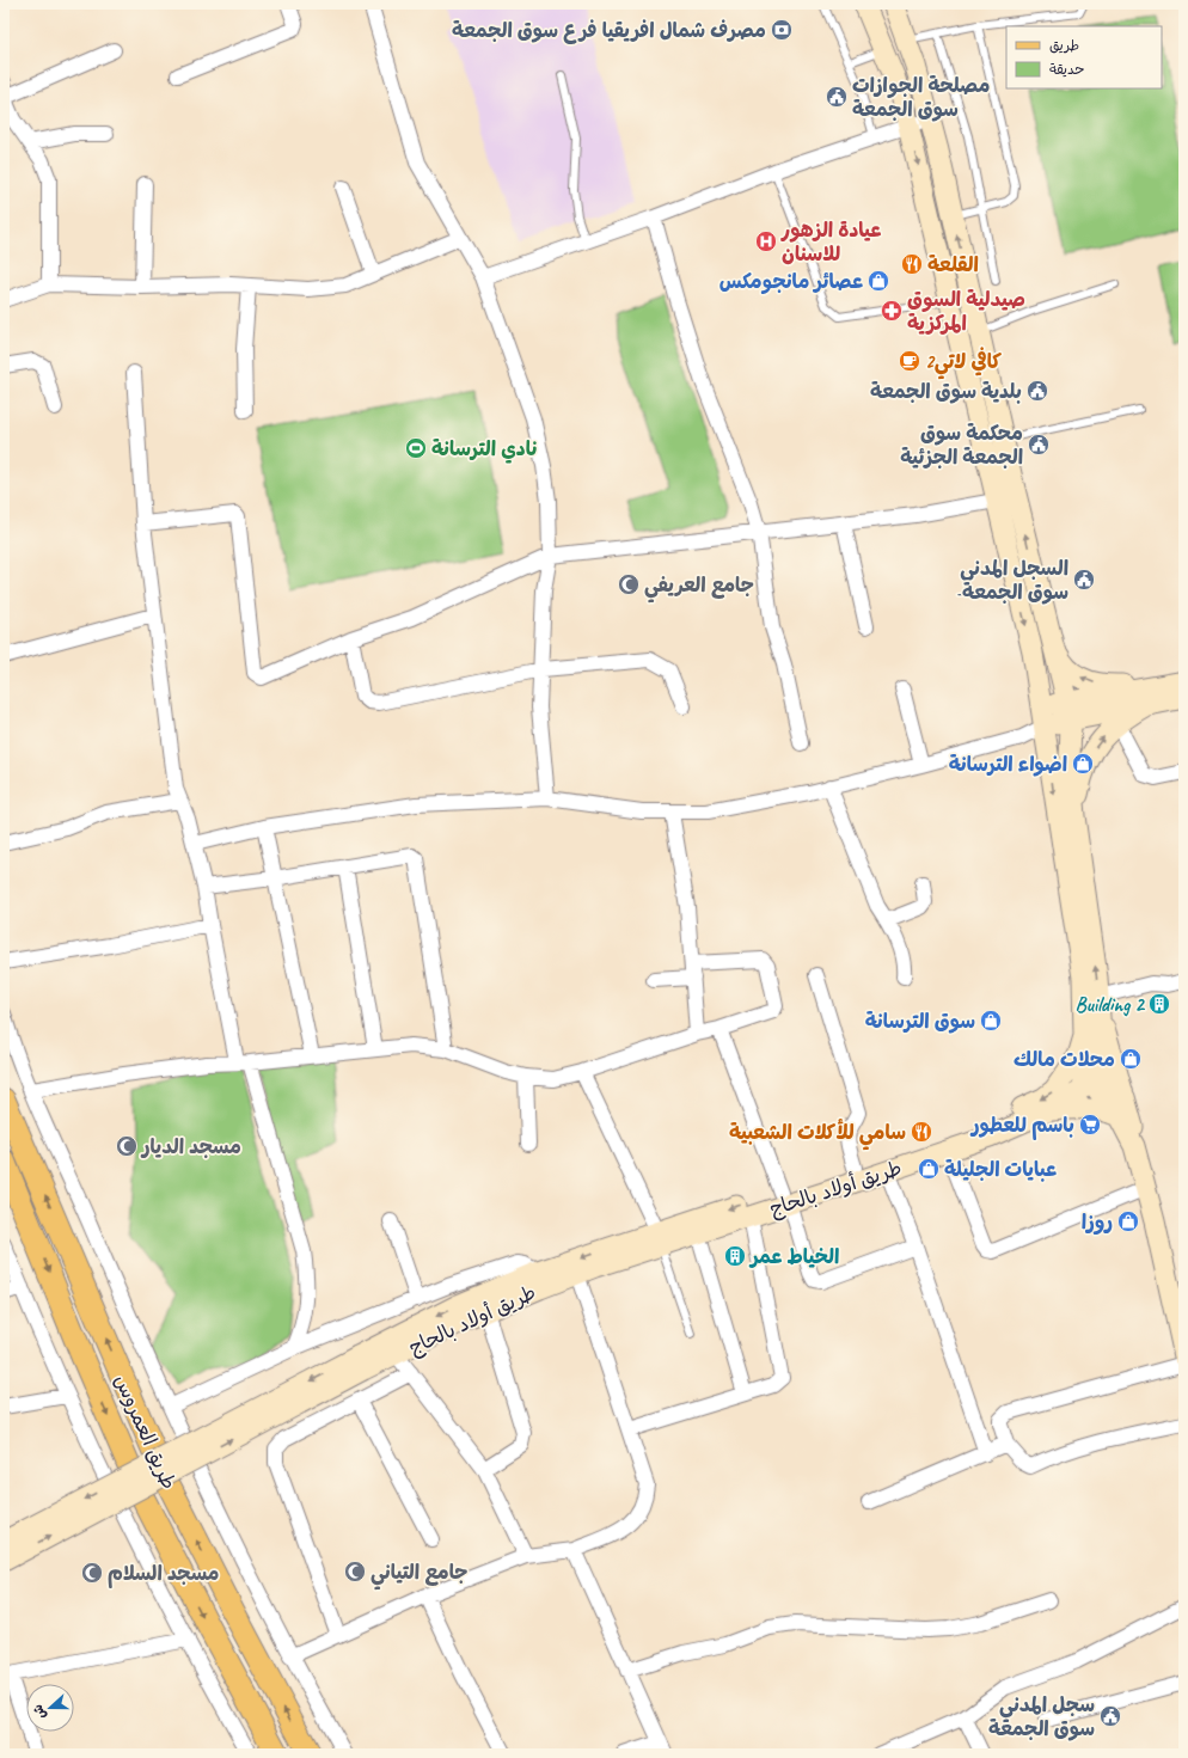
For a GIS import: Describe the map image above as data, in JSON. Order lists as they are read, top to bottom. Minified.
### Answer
{"streets":{"main road":["طريق أولاد بالحاج","طريق العمروس"]},"places":{"bank":["مصرف شمال افريقيا فرع سوق الجمعة"],"public building":["مصلحة الجوازات سوق الجمعة","بلدية سوق الجمعة","محكمة سوق الجمعة الجزئية","السجل المدني -سوق الجمعة","سجل المدني سوق الجمعة"],"hospital":["عيادة الزهور للاسنان"],"restaurant":["القلعة","سامي للأكلات الشعبية"],"shop":["عصائر مانجومكس","اضواء الترسانة","سوق الترسانة","محلات مالك","عبايات الجليلة","روزا"],"pharmacy":["صيدلية السوق المركزية"],"cafe":["كافي لاتي2"],"sports":["نادي الترسانة"],"mosque":["جامع العريفي","مسجد الديار","جامع التياني","مسجد السلام"],"building":["Building 2","الخياط عمر"],"supermarket":["باسم للعطور"]},"legend":["طريق","حديقة"],"north":"left"}
